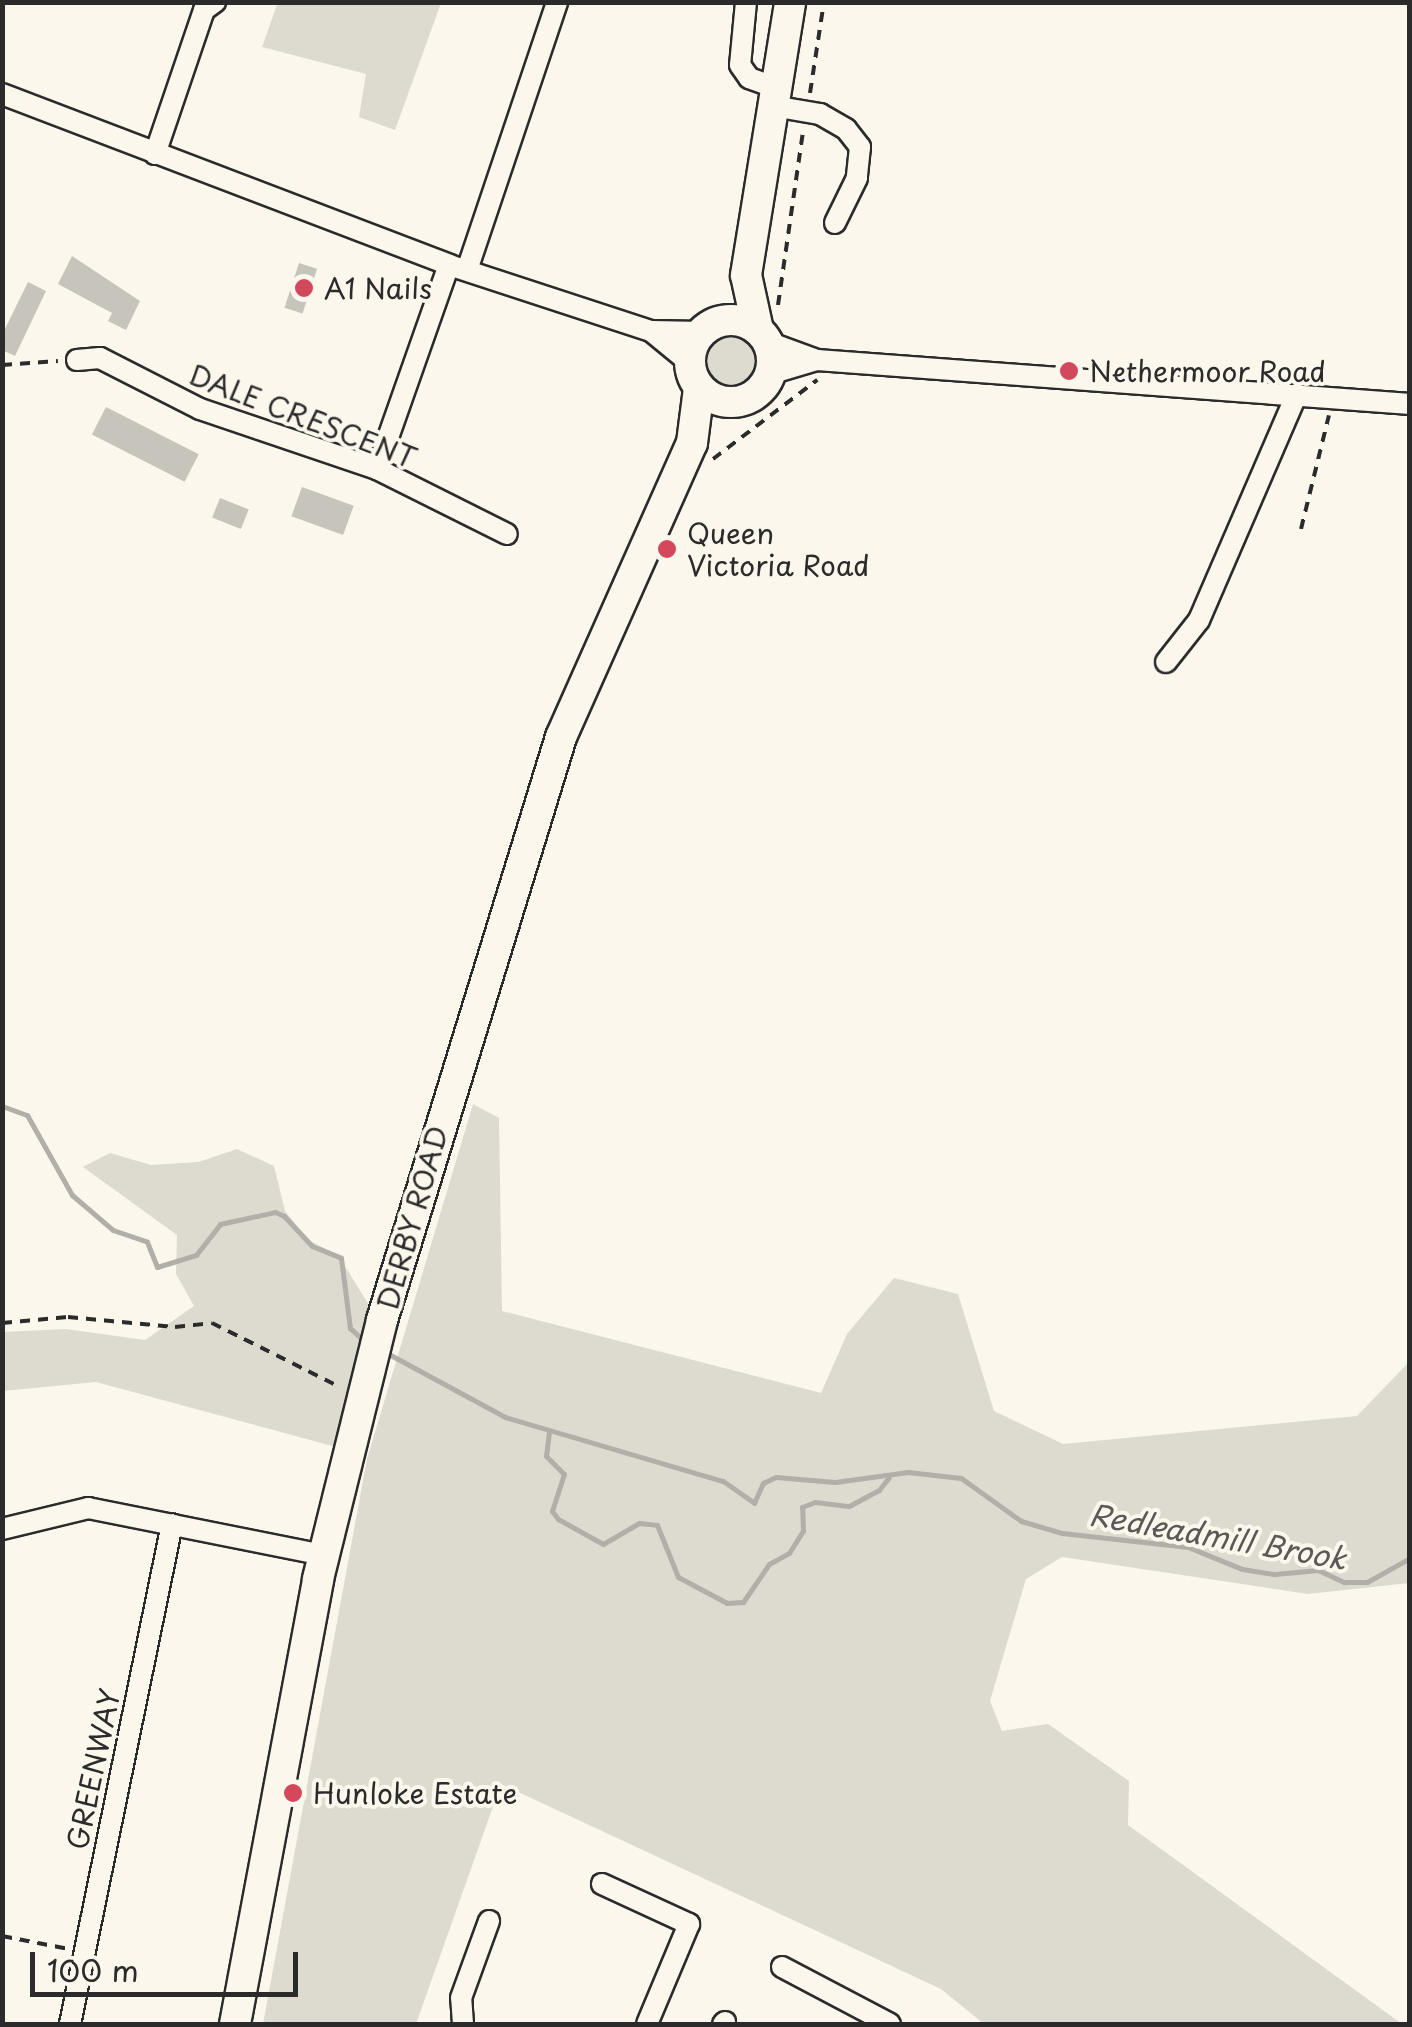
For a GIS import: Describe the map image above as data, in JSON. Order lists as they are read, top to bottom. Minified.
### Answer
{"streets":{"highway":["DERBY ROAD"],"street":["DALE CRESCENT","GREENWAY"]},"water":["Redleadmill Brook"],"places":["A1 Nails","Nethermoor Road","Queen Victoria Road","Hunloke Estate"],"scale_bar":"100 m"}
